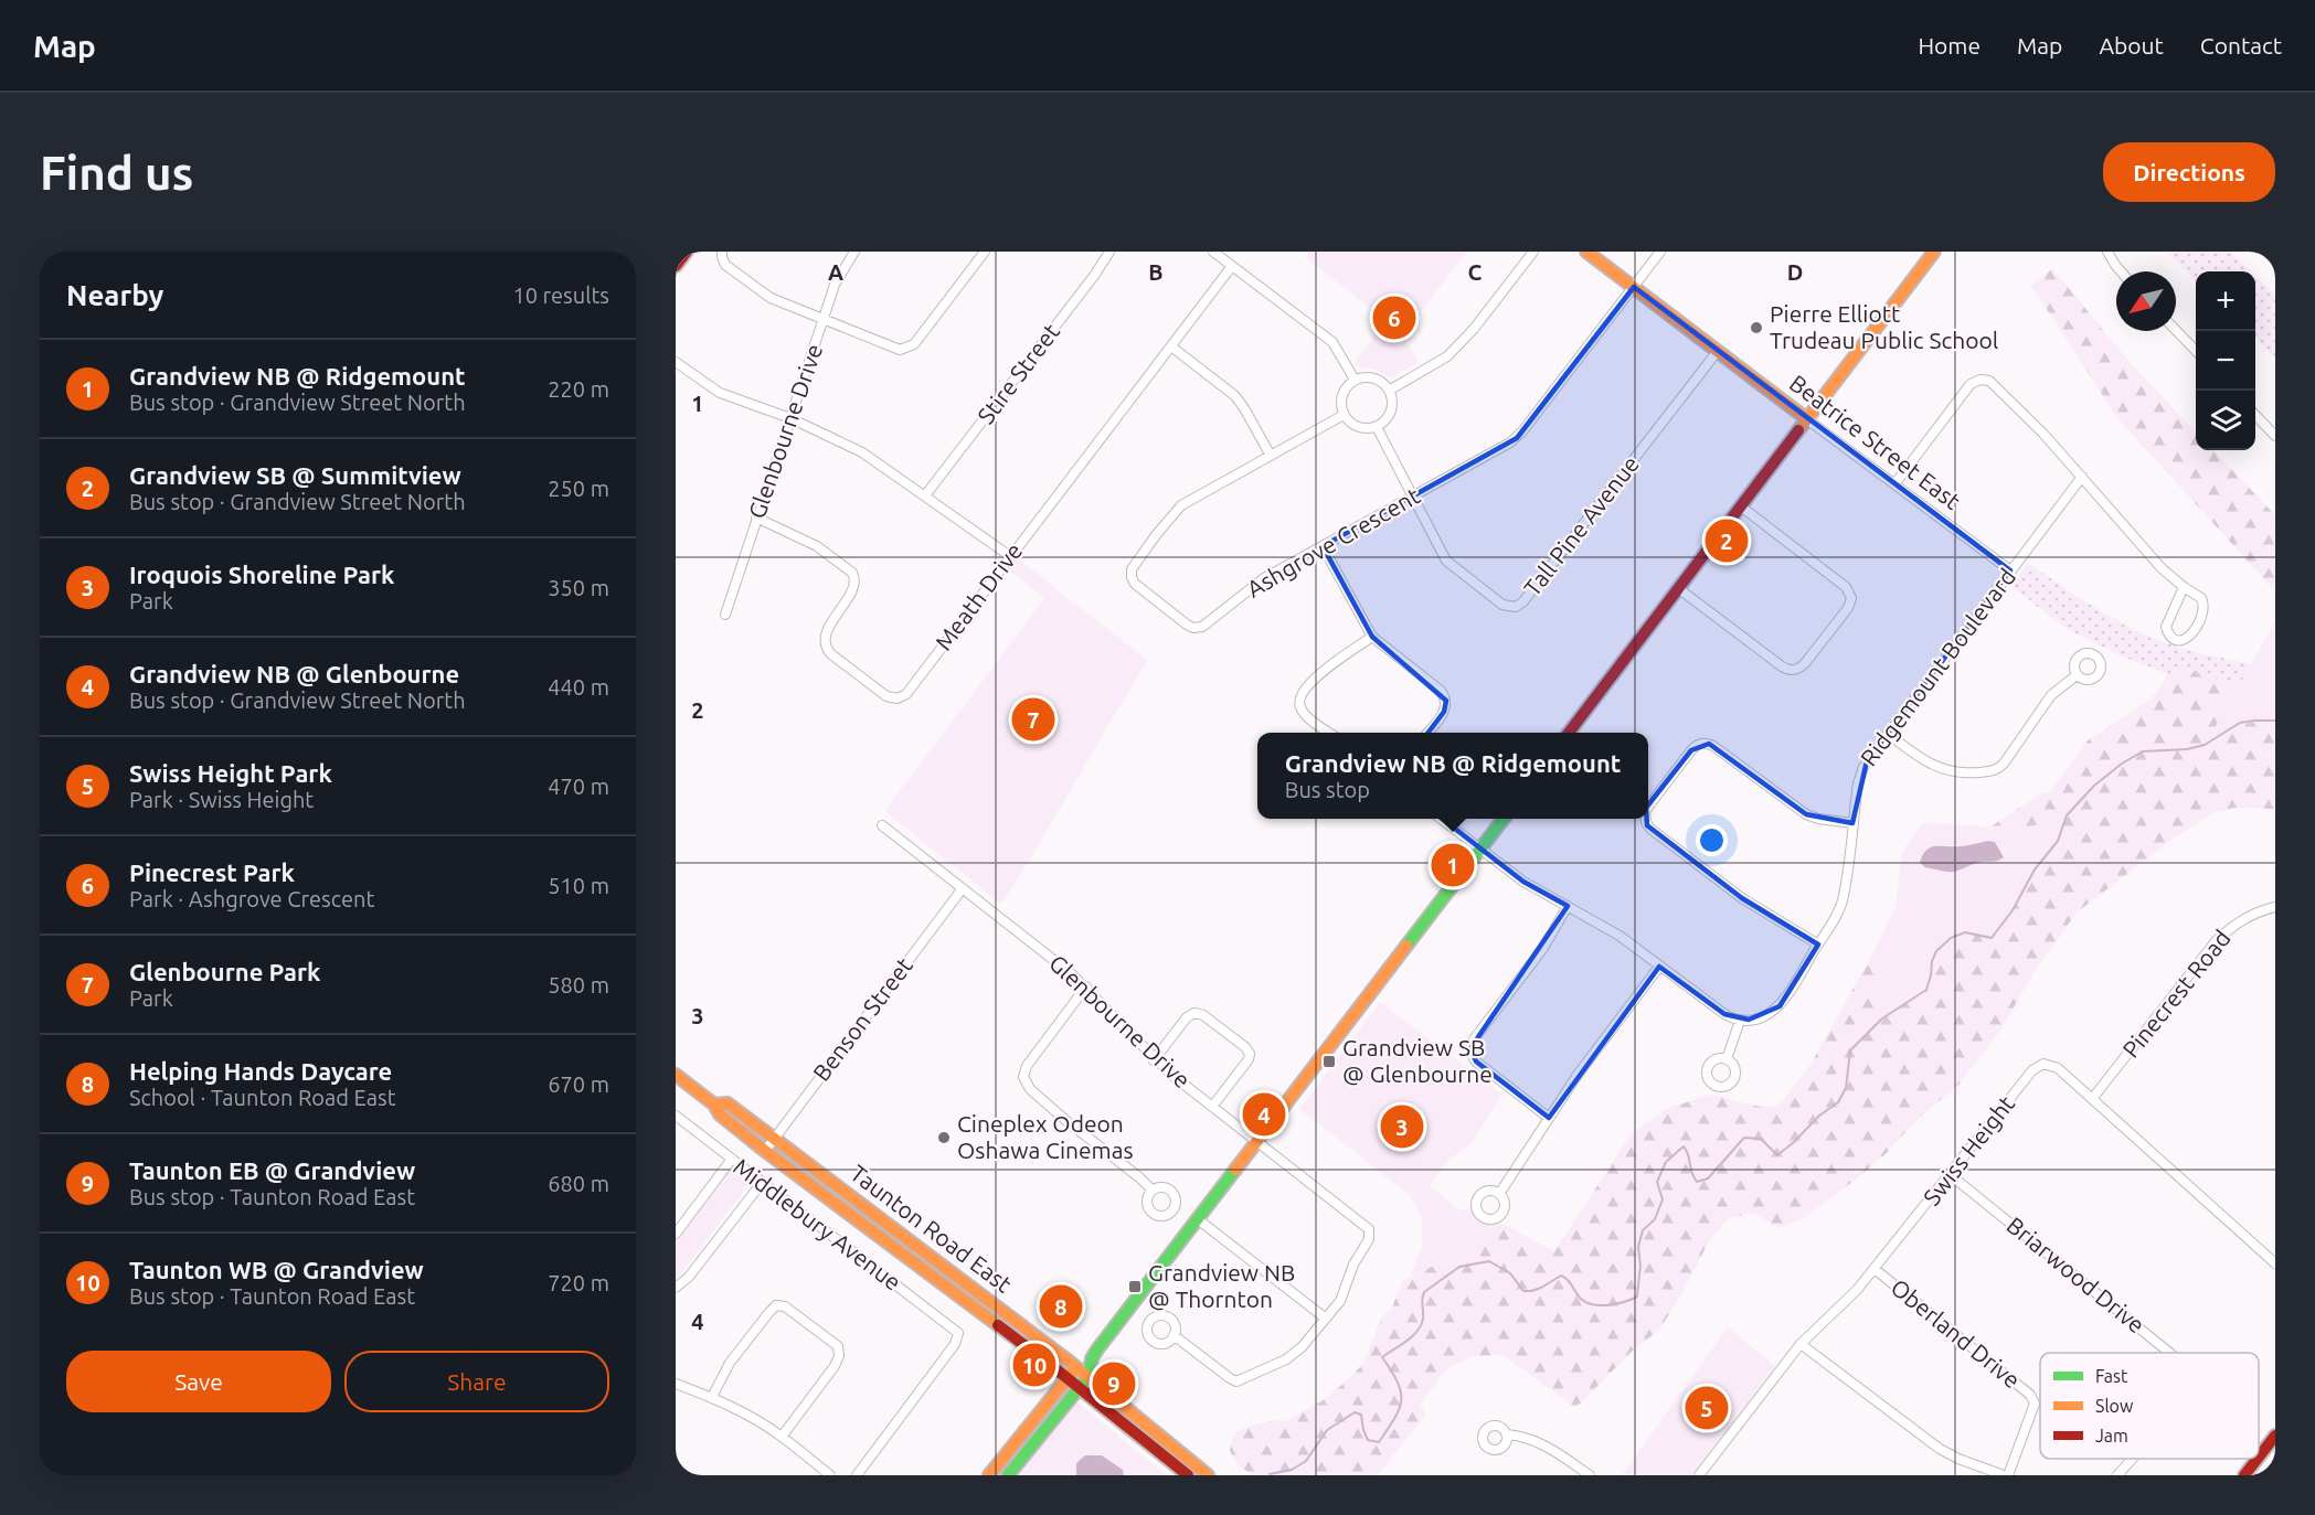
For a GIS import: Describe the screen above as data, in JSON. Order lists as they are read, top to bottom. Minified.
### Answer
{"streets":{"street":["Stire Street","Glenbourne Drive","Beatrice Street East","Tall Pine Avenue","Ashgrove Crescent","Meath Drive","Ridgemount Boulevard","Pinecrest Road","Benson Street","Swiss Height","Middlebury Avenue","Taunton Road East","Briarwood Drive","Oberland Drive"]},"crossings":[["Glenbourne Drive","Meath Drive"],["Glenbourne Drive","Benson Street"],["Beatrice Street East","Tall Pine Avenue"],["Beatrice Street East","Ashgrove Crescent"],["Beatrice Street East","Ridgemount Boulevard"],["Tall Pine Avenue","Ashgrove Crescent"],["Pinecrest Road","Swiss Height"],["Benson Street","Taunton Road East"],["Swiss Height","Briarwood Drive"],["Swiss Height","Oberland Drive"]],"places":{"other":["Pierre Elliott Trudeau Public School","Cineplex Odeon Oshawa Cinemas"],"transit":["Grandview SB @ Glenbourne","Grandview NB @ Thornton"]},"legend":["Fast","Slow","Jam"],"north":"bottom left","page":{"header":"Map","nav":["Home","Map","About","Contact"],"buttons":["Directions",["Save","Share"]],"title":"Find us","heading":["Nearby","10 results"],"map_buttons":["+","−"],"pins":["6","2","7","1","4","3","8","10","9","5"],"list":[{"mark":"1","name":"Grandview NB @ Ridgemount","note":"Bus stop · Grandview Street North","value":"220 m"},{"mark":"2","name":"Grandview SB @ Summitview","note":"Bus stop · Grandview Street North","value":"250 m"},{"mark":"3","name":"Iroquois Shoreline Park","note":"Park","value":"350 m"},{"mark":"4","name":"Grandview NB @ Glenbourne","note":"Bus stop · Grandview Street North","value":"440 m"},{"mark":"5","name":"Swiss Height Park","note":"Park · Swiss Height","value":"470 m"},{"mark":"6","name":"Pinecrest Park","note":"Park · Ashgrove Crescent","value":"510 m"},{"mark":"7","name":"Glenbourne Park","note":"Park","value":"580 m"},{"mark":"8","name":"Helping Hands Daycare","note":"School · Taunton Road East","value":"670 m"},{"mark":"9","name":"Taunton EB @ Grandview","note":"Bus stop · Taunton Road East","value":"680 m"},{"mark":"10","name":"Taunton WB @ Grandview","note":"Bus stop · Taunton Road East","value":"720 m"}],"popup":["Grandview NB @ Ridgemount","Bus stop"]},"grid":{"columns":["A","B","C","D"],"rows":["1","2","3","4"]}}
